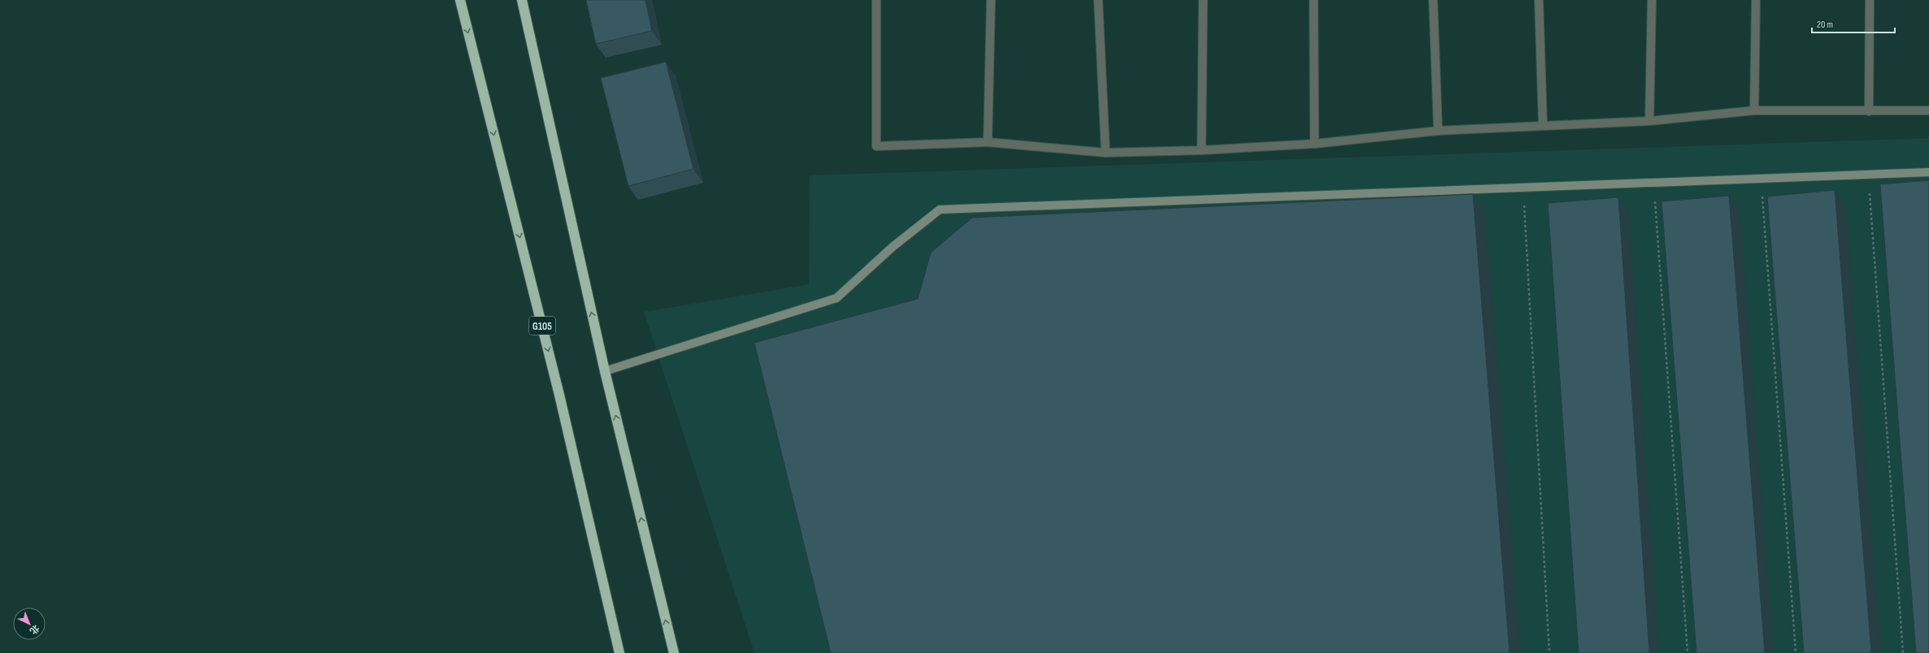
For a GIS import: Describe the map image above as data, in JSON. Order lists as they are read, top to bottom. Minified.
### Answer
{"streets":{"highway":["G105"]},"scale_bar":"20 m","north":"bottom right"}
